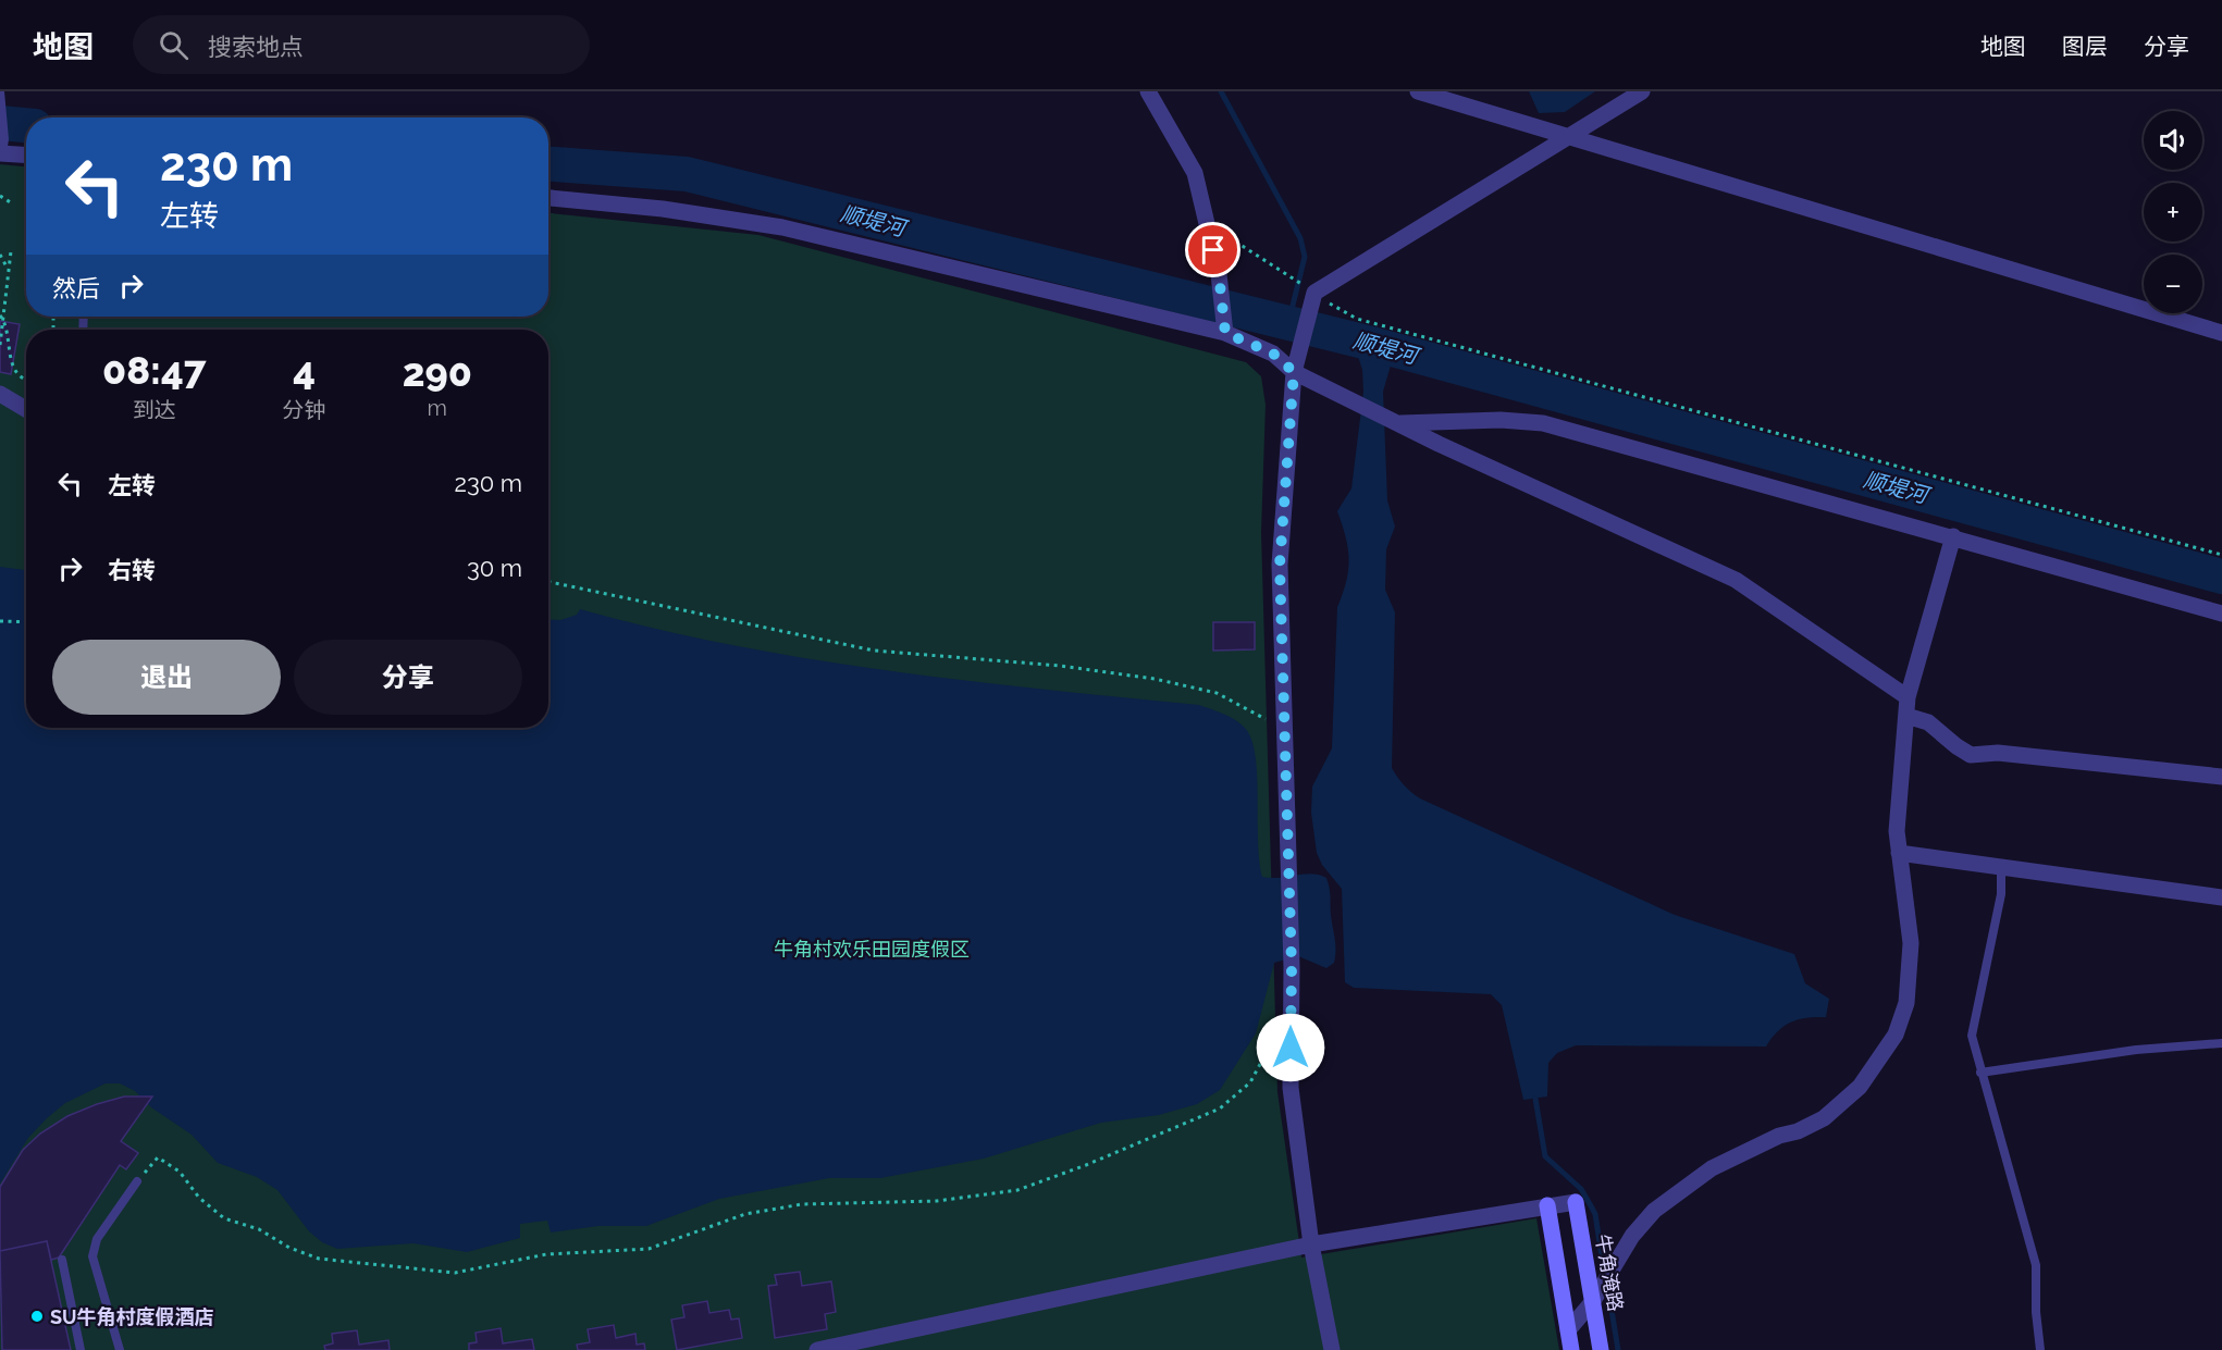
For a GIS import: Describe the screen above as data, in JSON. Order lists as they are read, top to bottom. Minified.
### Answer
{"streets":{"street":["牛角淹路"]},"water":["顺堤河"],"parks":["牛角村欢乐田园度假区"],"places":["SU牛角村度假酒店"],"page":{"header":"地图","search":"搜索地点","nav":["地图","图层","分享"],"map_buttons":["+","−"],"turn":["230 m","左转"],"then":"然后","eta":["08:47","到达","4","分钟","290","m"],"list":[{"name":"左转","value":"230 m"},{"name":"右转","value":"30 m"}],"buttons":["退出","分享"]}}
